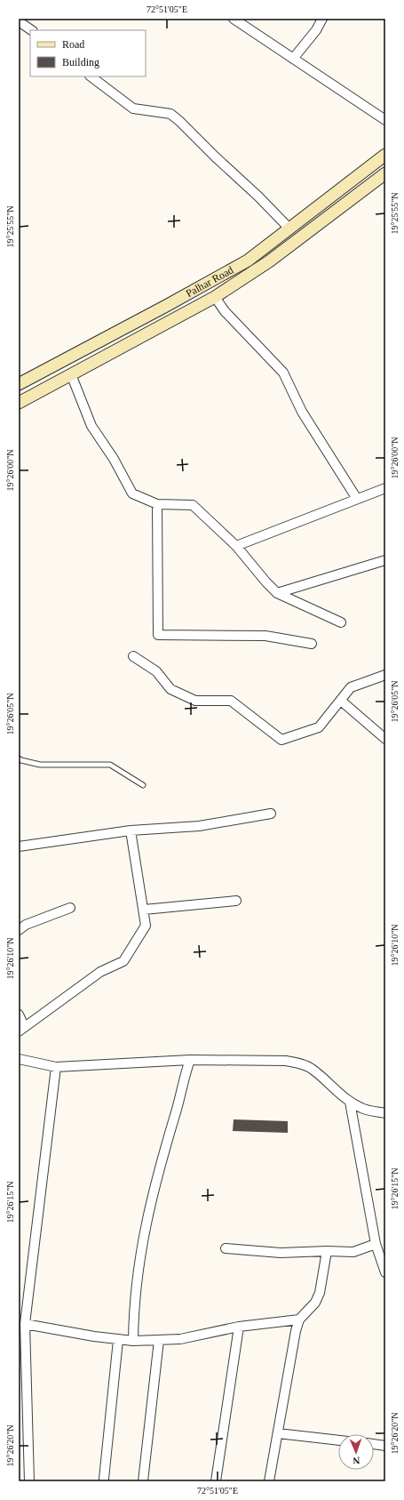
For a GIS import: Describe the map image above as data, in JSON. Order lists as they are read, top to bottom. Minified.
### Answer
{"streets":{"main road":["Palhar Road"]},"legend":["Road","Building"],"north":"bottom","coordinates":["72°51'05\"E","19°25'55\"N","19°26'00\"N","19°26'05\"N","19°26'10\"N","19°26'15\"N","19°26'20\"N"]}
